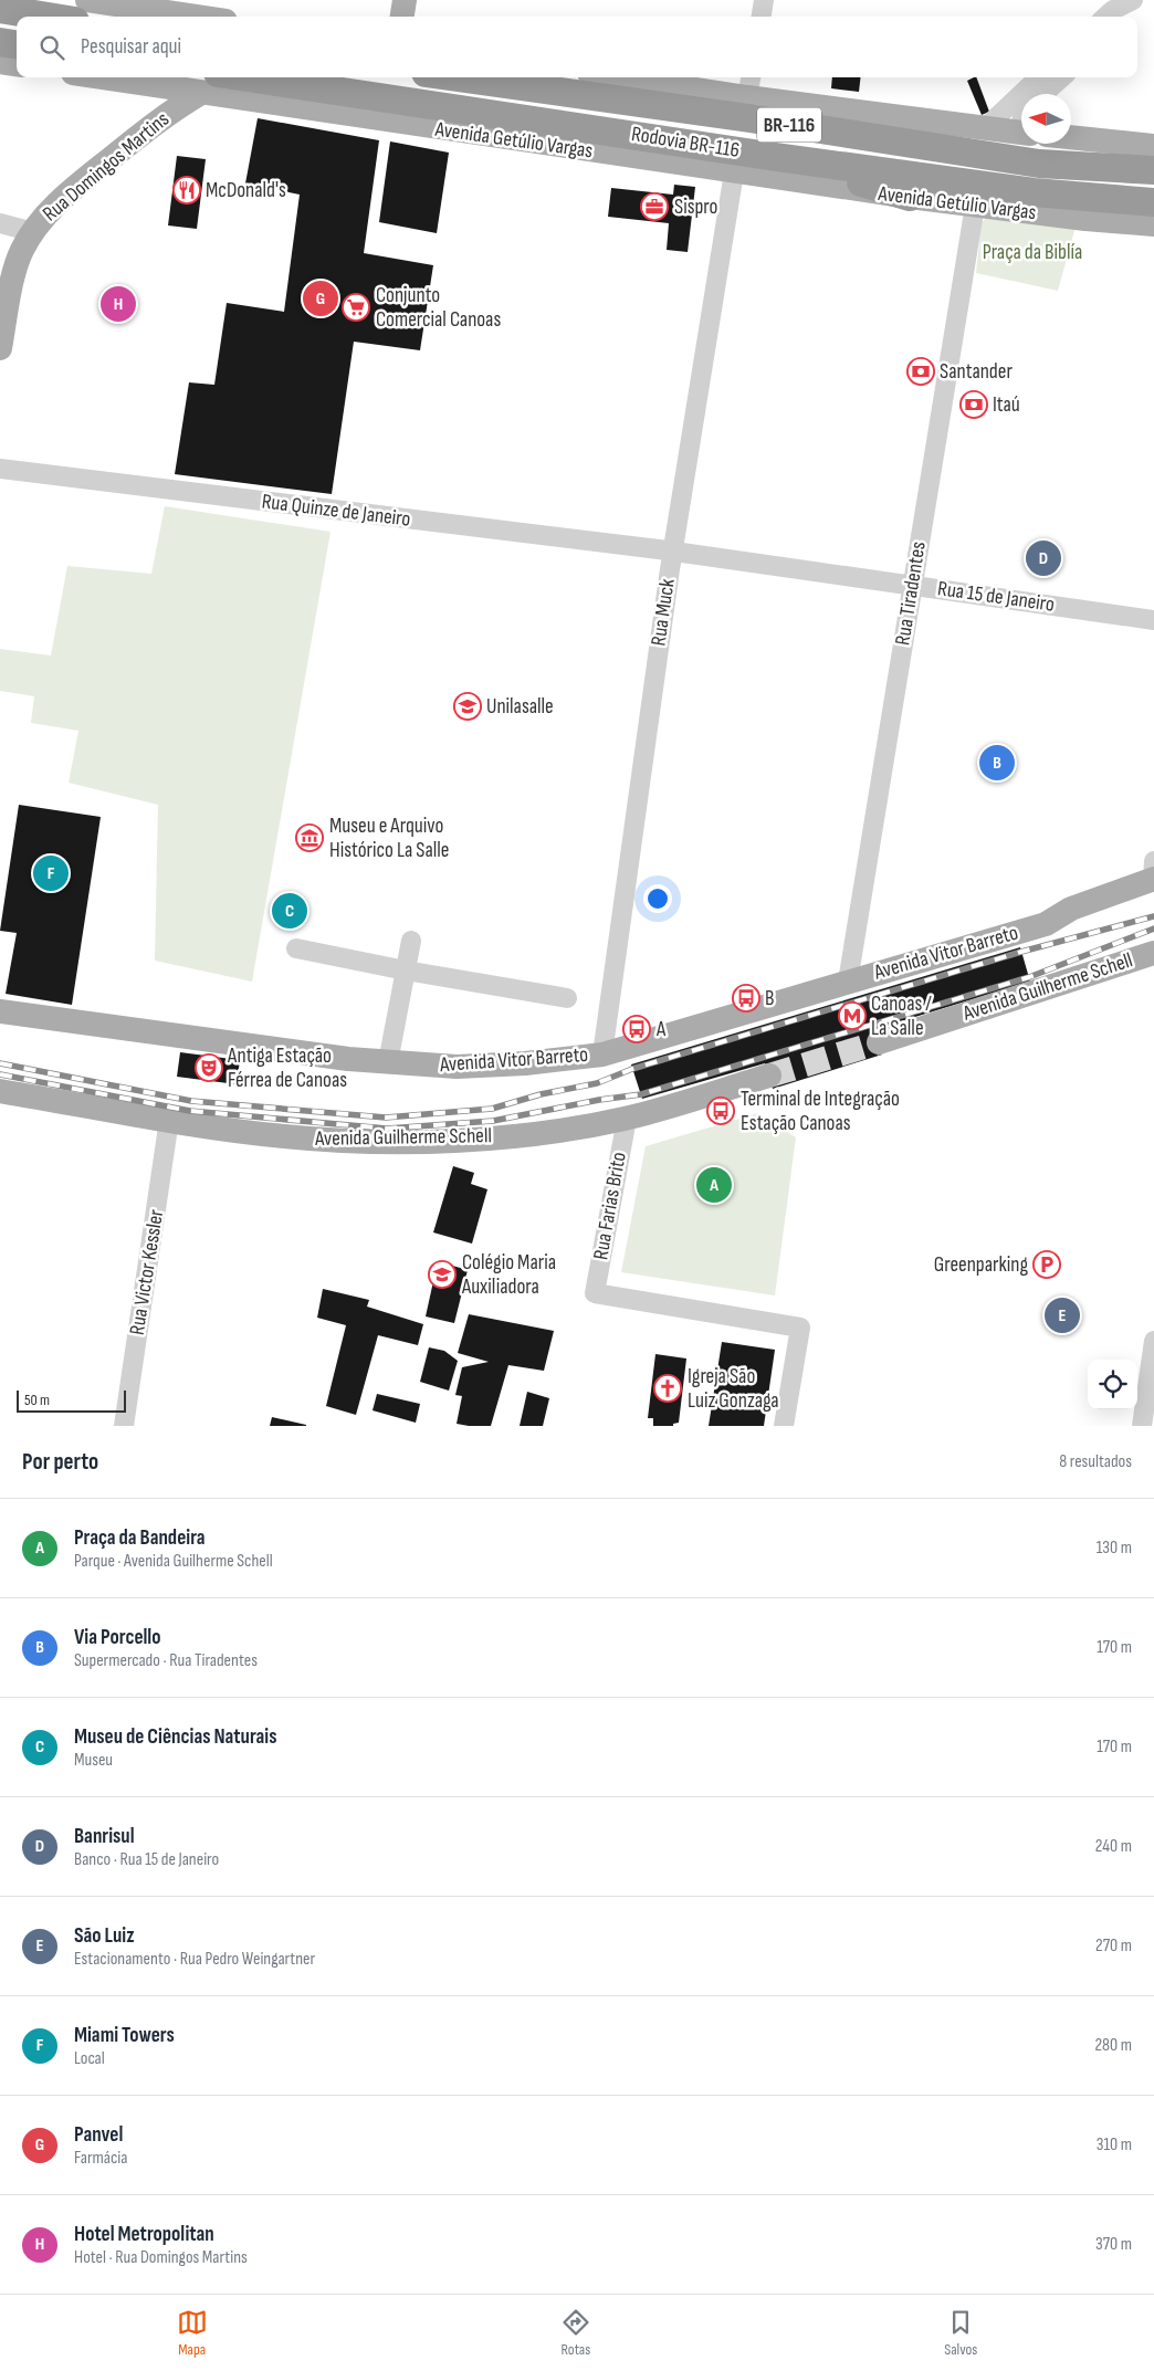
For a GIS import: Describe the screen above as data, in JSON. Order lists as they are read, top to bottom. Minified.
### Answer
{"streets":{"highway":["BR-116","Rodovia BR-116"],"main road":["Avenida Getúlio Vargas","Rua Domingos Martins","Avenida Vitor Barreto","Avenida Guilherme Schell"],"street":["Rua Quinze de Janeiro","Rua Tiradentes","Rua 15 de Janeiro","Rua Muck","Rua Farias Brito","Rua Victor Kessler"]},"crossings":[["BR-116","Avenida Getúlio Vargas"],["BR-116","Rodovia BR-116"],["Avenida Getúlio Vargas","Rodovia BR-116"],["Avenida Getúlio Vargas","Rua Domingos Martins"],["Avenida Getúlio Vargas","Rua Tiradentes"],["Avenida Getúlio Vargas","Rua Muck"],["Rodovia BR-116","Rua Domingos Martins"],["Rua Quinze de Janeiro","Rua 15 de Janeiro"],["Rua Quinze de Janeiro","Rua Muck"],["Rua Tiradentes","Rua 15 de Janeiro"],["Rua Tiradentes","Avenida Vitor Barreto"],["Rua 15 de Janeiro","Rua Muck"],["Rua Muck","Avenida Vitor Barreto"],["Avenida Guilherme Schell","Rua Farias Brito"],["Avenida Guilherme Schell","Rua Victor Kessler"]],"parks":["Praça da Biblía"],"places":{"restaurant":["McDonald's"],"office":["Sispro"],"supermarket":["Conjunto Comercial Canoas"],"bank":["Santander","Itaú"],"school or university":["Unilasalle","Colégio Maria Auxiliadora"],"museum":["Museu e Arquivo Histórico La Salle"],"bus stop":["B","A","Terminal de Integração Estação Canoas"],"metro station":["Canoas / La Salle"],"theatre":["Antiga Estação Férrea de Canoas"],"parking":["Greenparking"],"church":["Igreja São Luiz Gonzaga"]},"scale_bar":"50 m","north":"left","page":{"search":"Pesquisar aqui","pins":["G","H","D","B","F","C","A","E"],"scale":"50 m","heading":["Por perto","8 resultados"],"list":[{"mark":"A","name":"Praça da Bandeira","note":"Parque · Avenida Guilherme Schell","value":"130 m"},{"mark":"B","name":"Via Porcello","note":"Supermercado · Rua Tiradentes","value":"170 m"},{"mark":"C","name":"Museu de Ciências Naturais","note":"Museu","value":"170 m"},{"mark":"D","name":"Banrisul","note":"Banco · Rua 15 de Janeiro","value":"240 m"},{"mark":"E","name":"São Luiz","note":"Estacionamento · Rua Pedro Weingartner","value":"270 m"},{"mark":"F","name":"Miami Towers","note":"Local","value":"280 m"},{"mark":"G","name":"Panvel","note":"Farmácia","value":"310 m"},{"mark":"H","name":"Hotel Metropolitan","note":"Hotel · Rua Domingos Martins","value":"370 m"}],"nav":["Mapa","Rotas","Salvos"]}}
